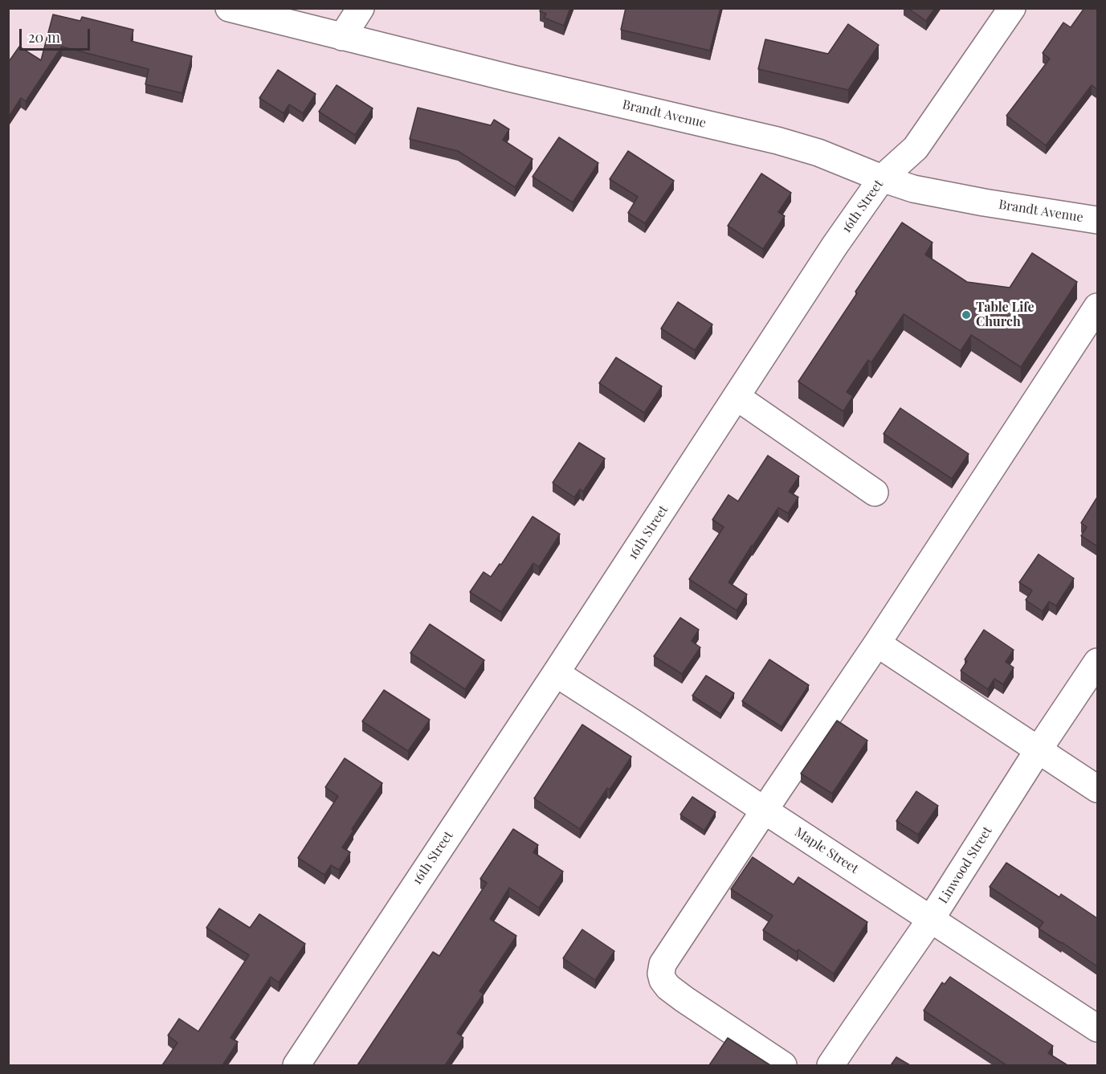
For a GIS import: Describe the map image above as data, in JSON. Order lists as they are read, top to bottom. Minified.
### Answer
{"streets":{"street":["Brandt Avenue","16th Street","Maple Street","Linwood Street"]},"crossings":[["Brandt Avenue","16th Street"],["16th Street","Maple Street"],["Maple Street","Linwood Street"]],"places":["Table Life Church"],"scale_bar":"20 m"}
